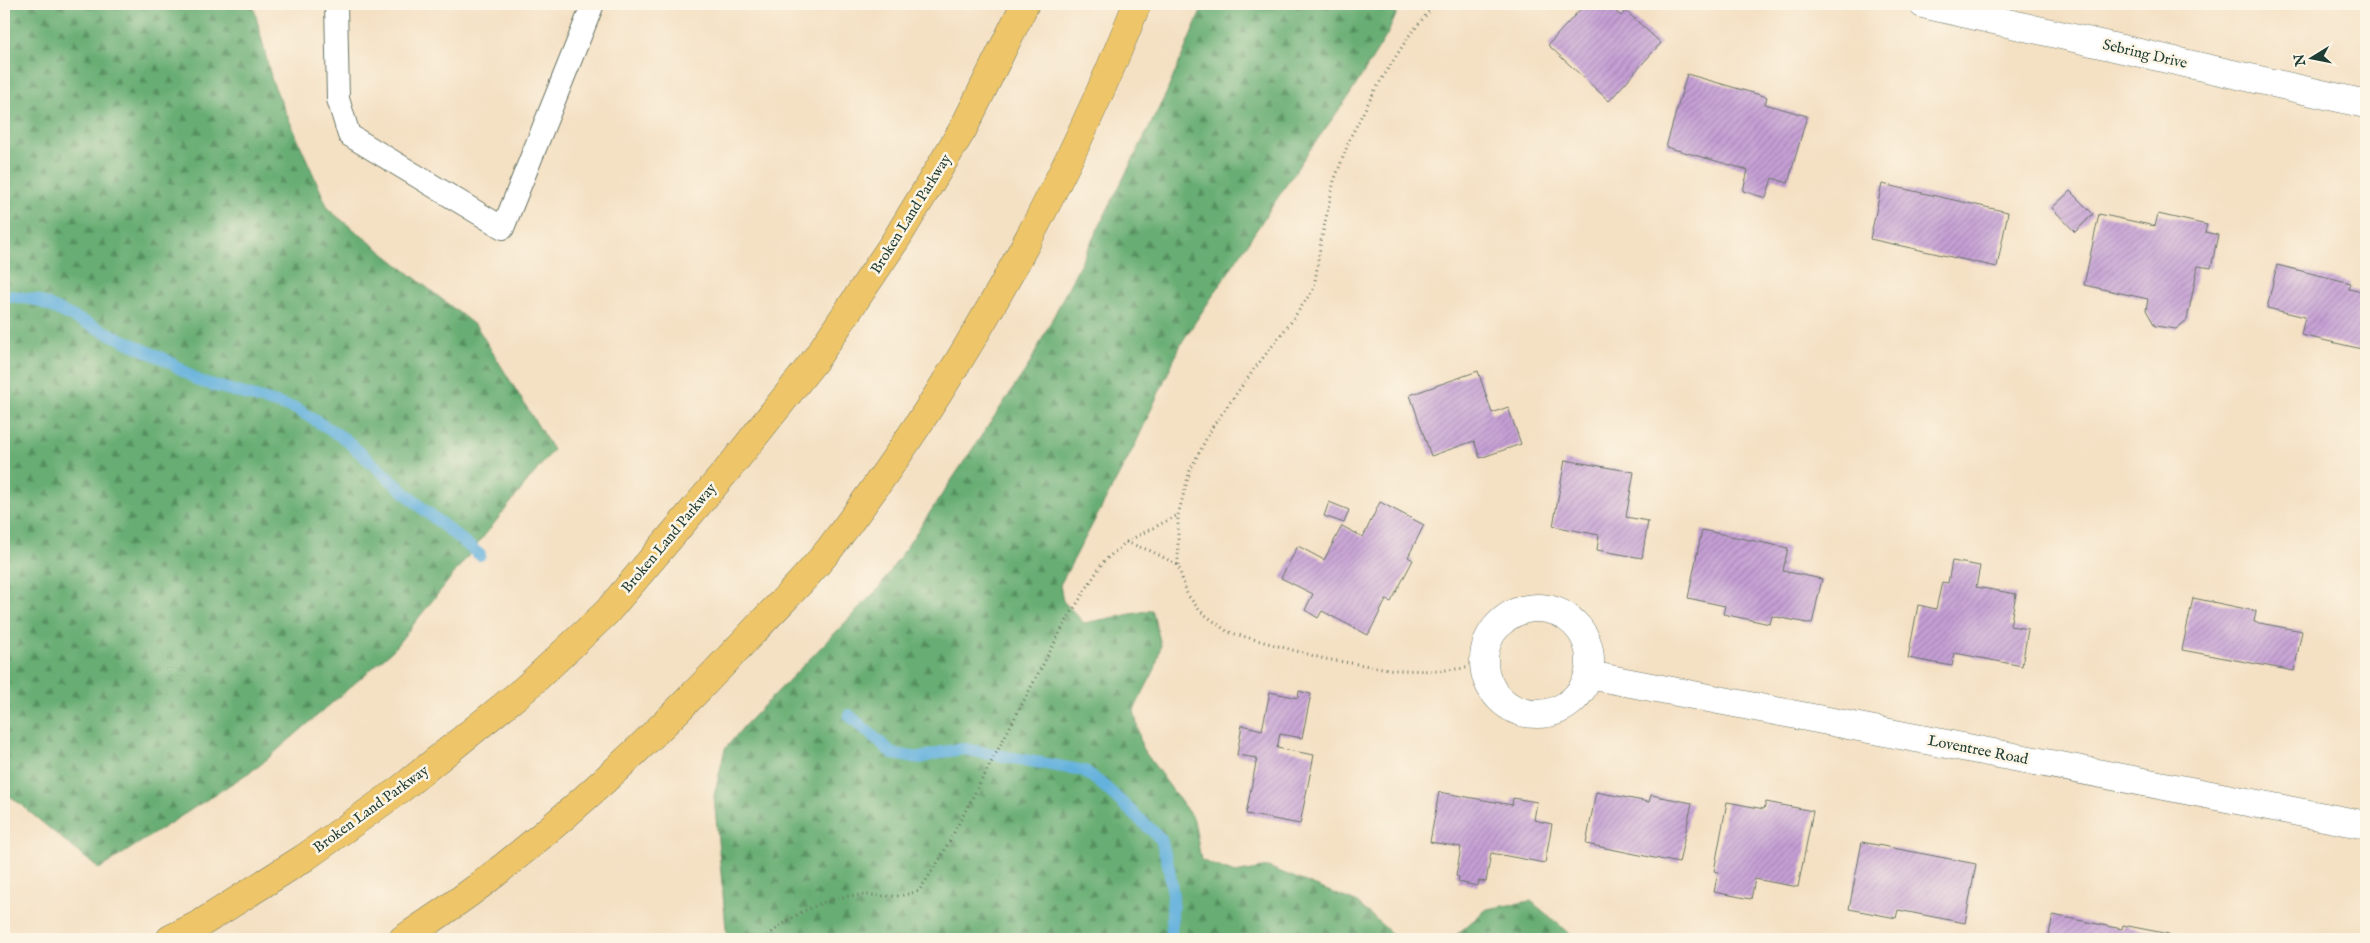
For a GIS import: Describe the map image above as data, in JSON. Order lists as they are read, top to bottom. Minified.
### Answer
{"streets":{"main road":["Broken Land Parkway"],"street":["Sebring Drive","Loventree Road"]},"north":"left"}
